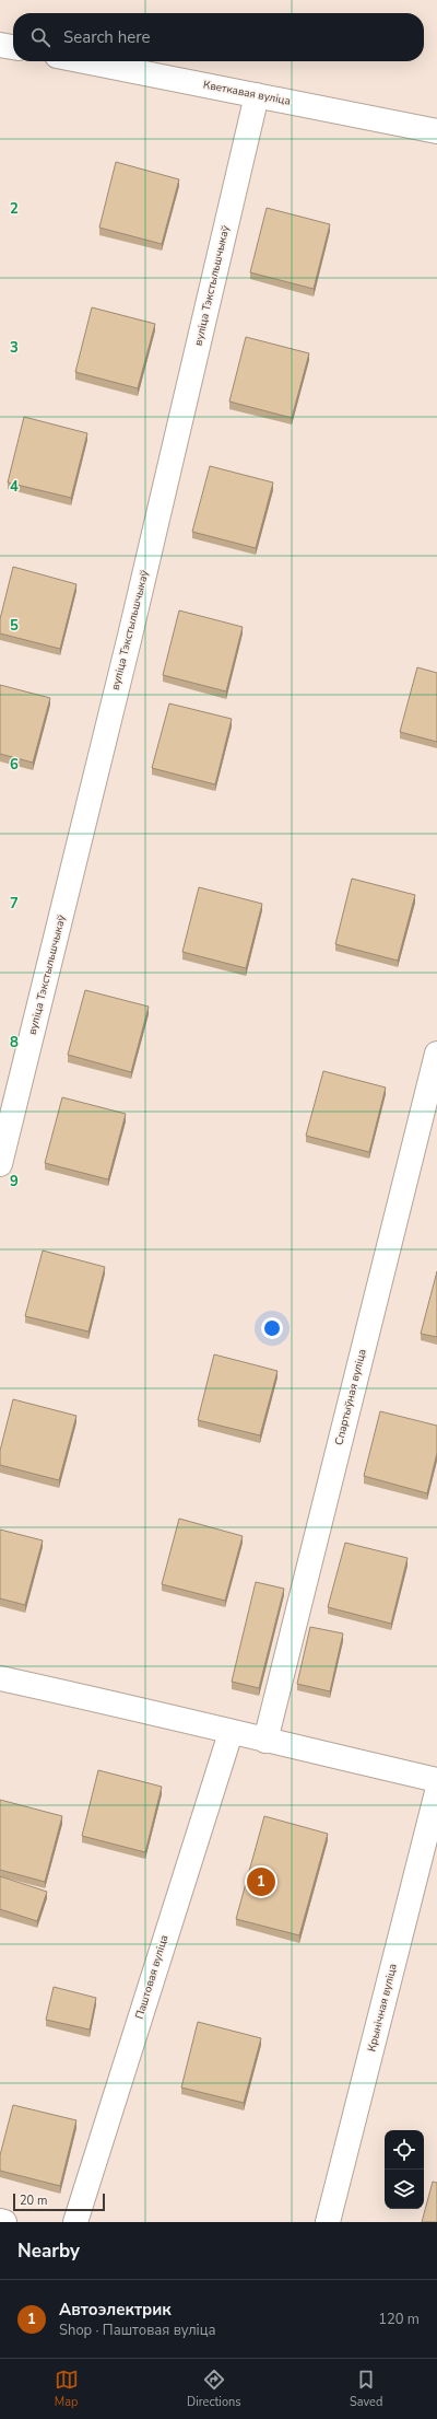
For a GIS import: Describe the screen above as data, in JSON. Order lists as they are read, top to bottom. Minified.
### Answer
{"streets":{"street":["Кветкавая вуліца","вуліца Тэкстыльшчыкаў","Спартыўная вуліца","Паштовая вуліца","Крынічная вуліца"]},"crossings":[["Кветкавая вуліца","вуліца Тэкстыльшчыкаў"]],"scale_bar":"20 m","page":{"search":"Search here","pins":"1","scale":"20 m","heading":"Nearby","list":[{"mark":"1","name":"Автоэлектрик","note":"Shop · Паштовая вуліца","value":"120 m"}],"nav":["Map","Directions","Saved"]},"grid":{"rows":["2","3","4","5","6","7","8","9"]}}
